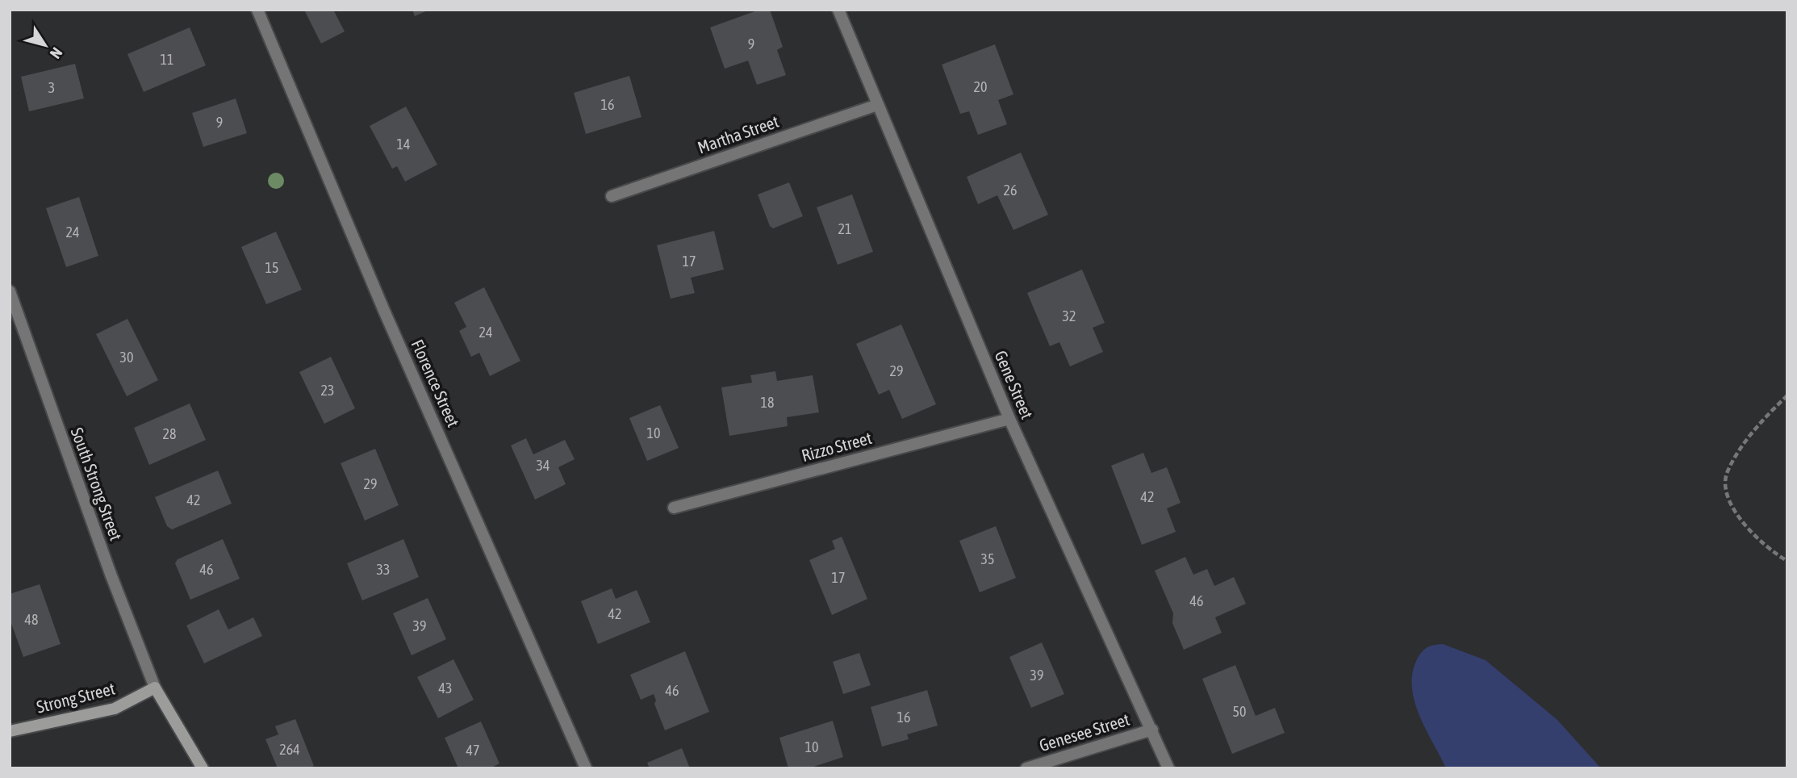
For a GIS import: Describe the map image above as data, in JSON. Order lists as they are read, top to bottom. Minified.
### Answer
{"streets":{"street":["Martha Street","Florence Street","Gene Street","Rizzo Street","South Strong Street","Strong Street","Genesee Street"]},"crossings":[["Martha Street","Gene Street"],["Gene Street","Rizzo Street"],["Gene Street","Genesee Street"],["South Strong Street","Strong Street"]],"house_numbers":["9","11","20","3","16","9","14","26","21","24","17","15","32","24","30","29","23","18","10","28","34","29","42","42","35","46","33","17","46","42","48","39","39","43","46","50","16","10","264","47"],"north":"bottom right"}
